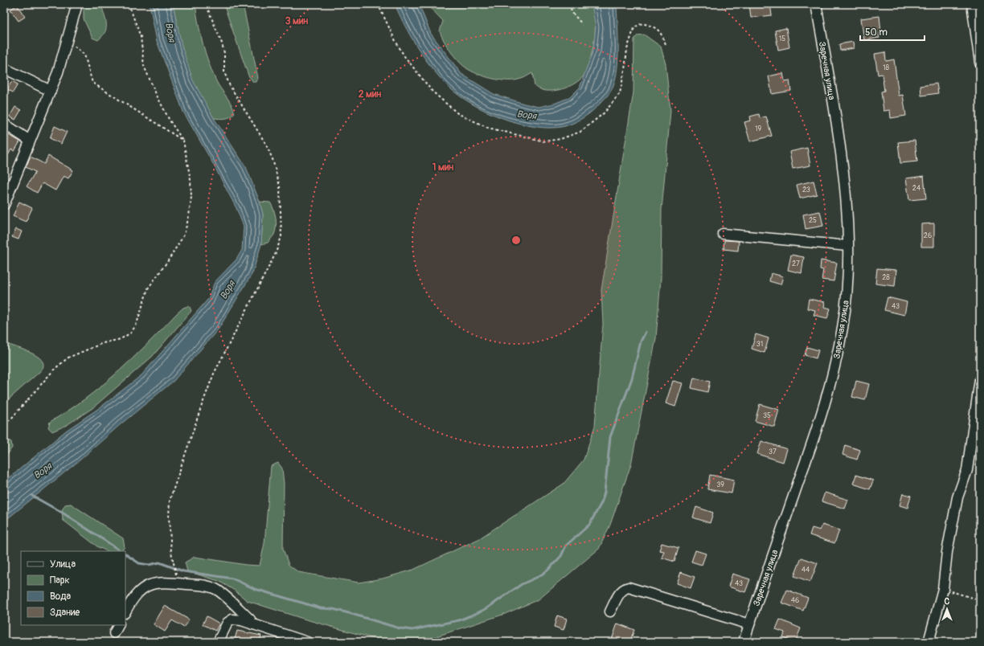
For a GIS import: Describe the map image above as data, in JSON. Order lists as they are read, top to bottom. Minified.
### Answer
{"streets":{"street":["Заречная улица"]},"water":["Воря"],"house_numbers":["15","18","19","24","23","25","26","27","28","43","31","35","37","39","44","43","46"],"legend":["Улица","Парк","Вода","Здание"],"scale_bar":"50 m","north":"top","rings":["3 мин","2 мин","1 мин"]}
